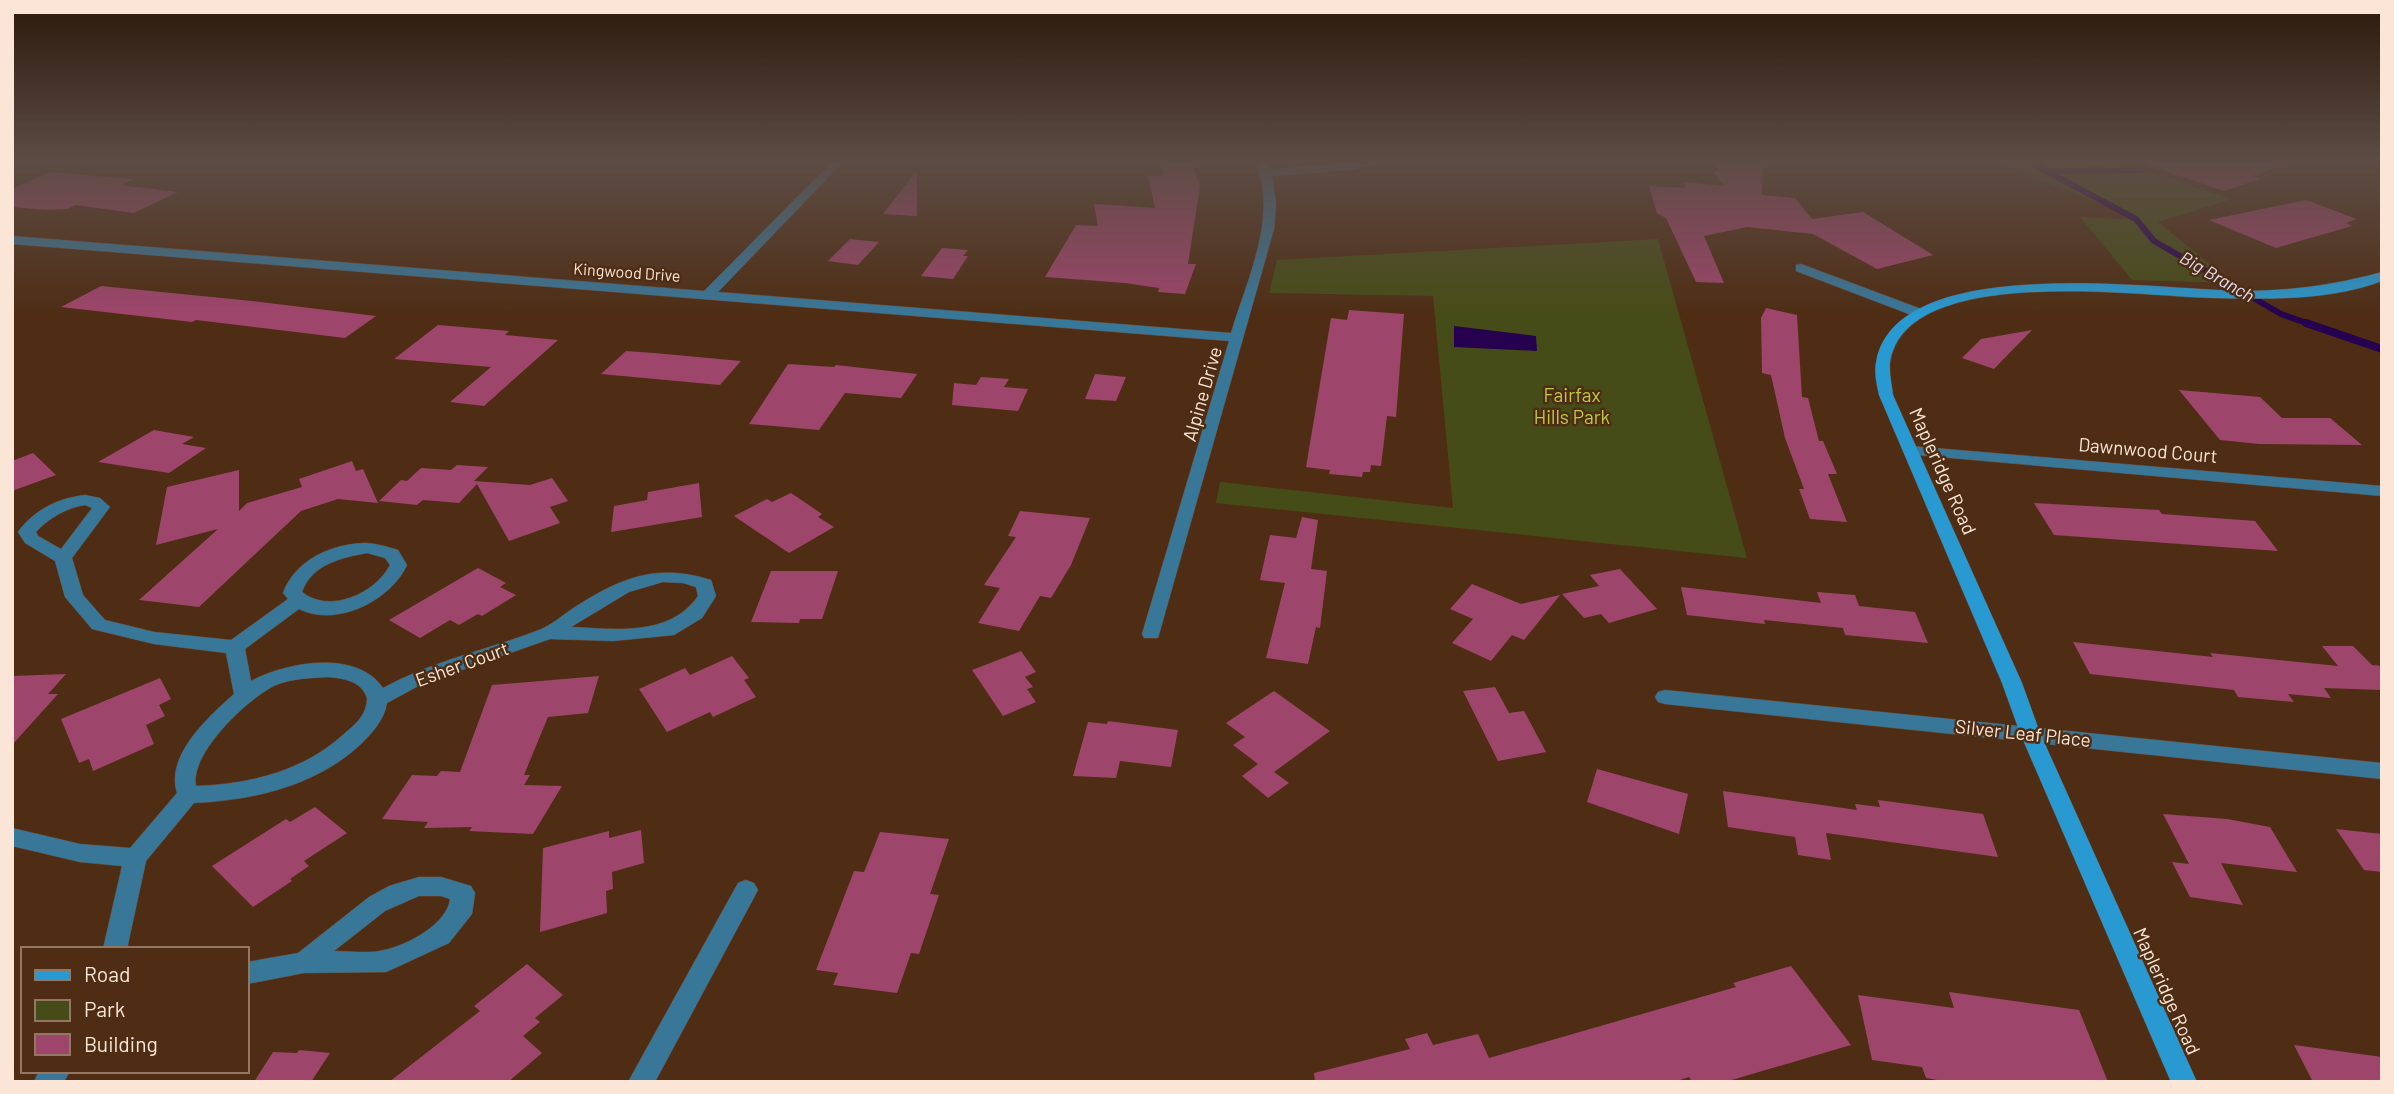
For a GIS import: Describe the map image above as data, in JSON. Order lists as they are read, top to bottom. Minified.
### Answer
{"streets":{"street":["Kingwood Drive","Alpine Drive","Dawnwood Court","Mapleridge Road","Esher Court","Silver Leaf Place"]},"crossings":[["Kingwood Drive","Alpine Drive"],["Dawnwood Court","Mapleridge Road"],["Mapleridge Road","Silver Leaf Place"]],"water":["Big Branch"],"parks":["Fairfax Hills Park"],"legend":["Road","Park","Building"]}
